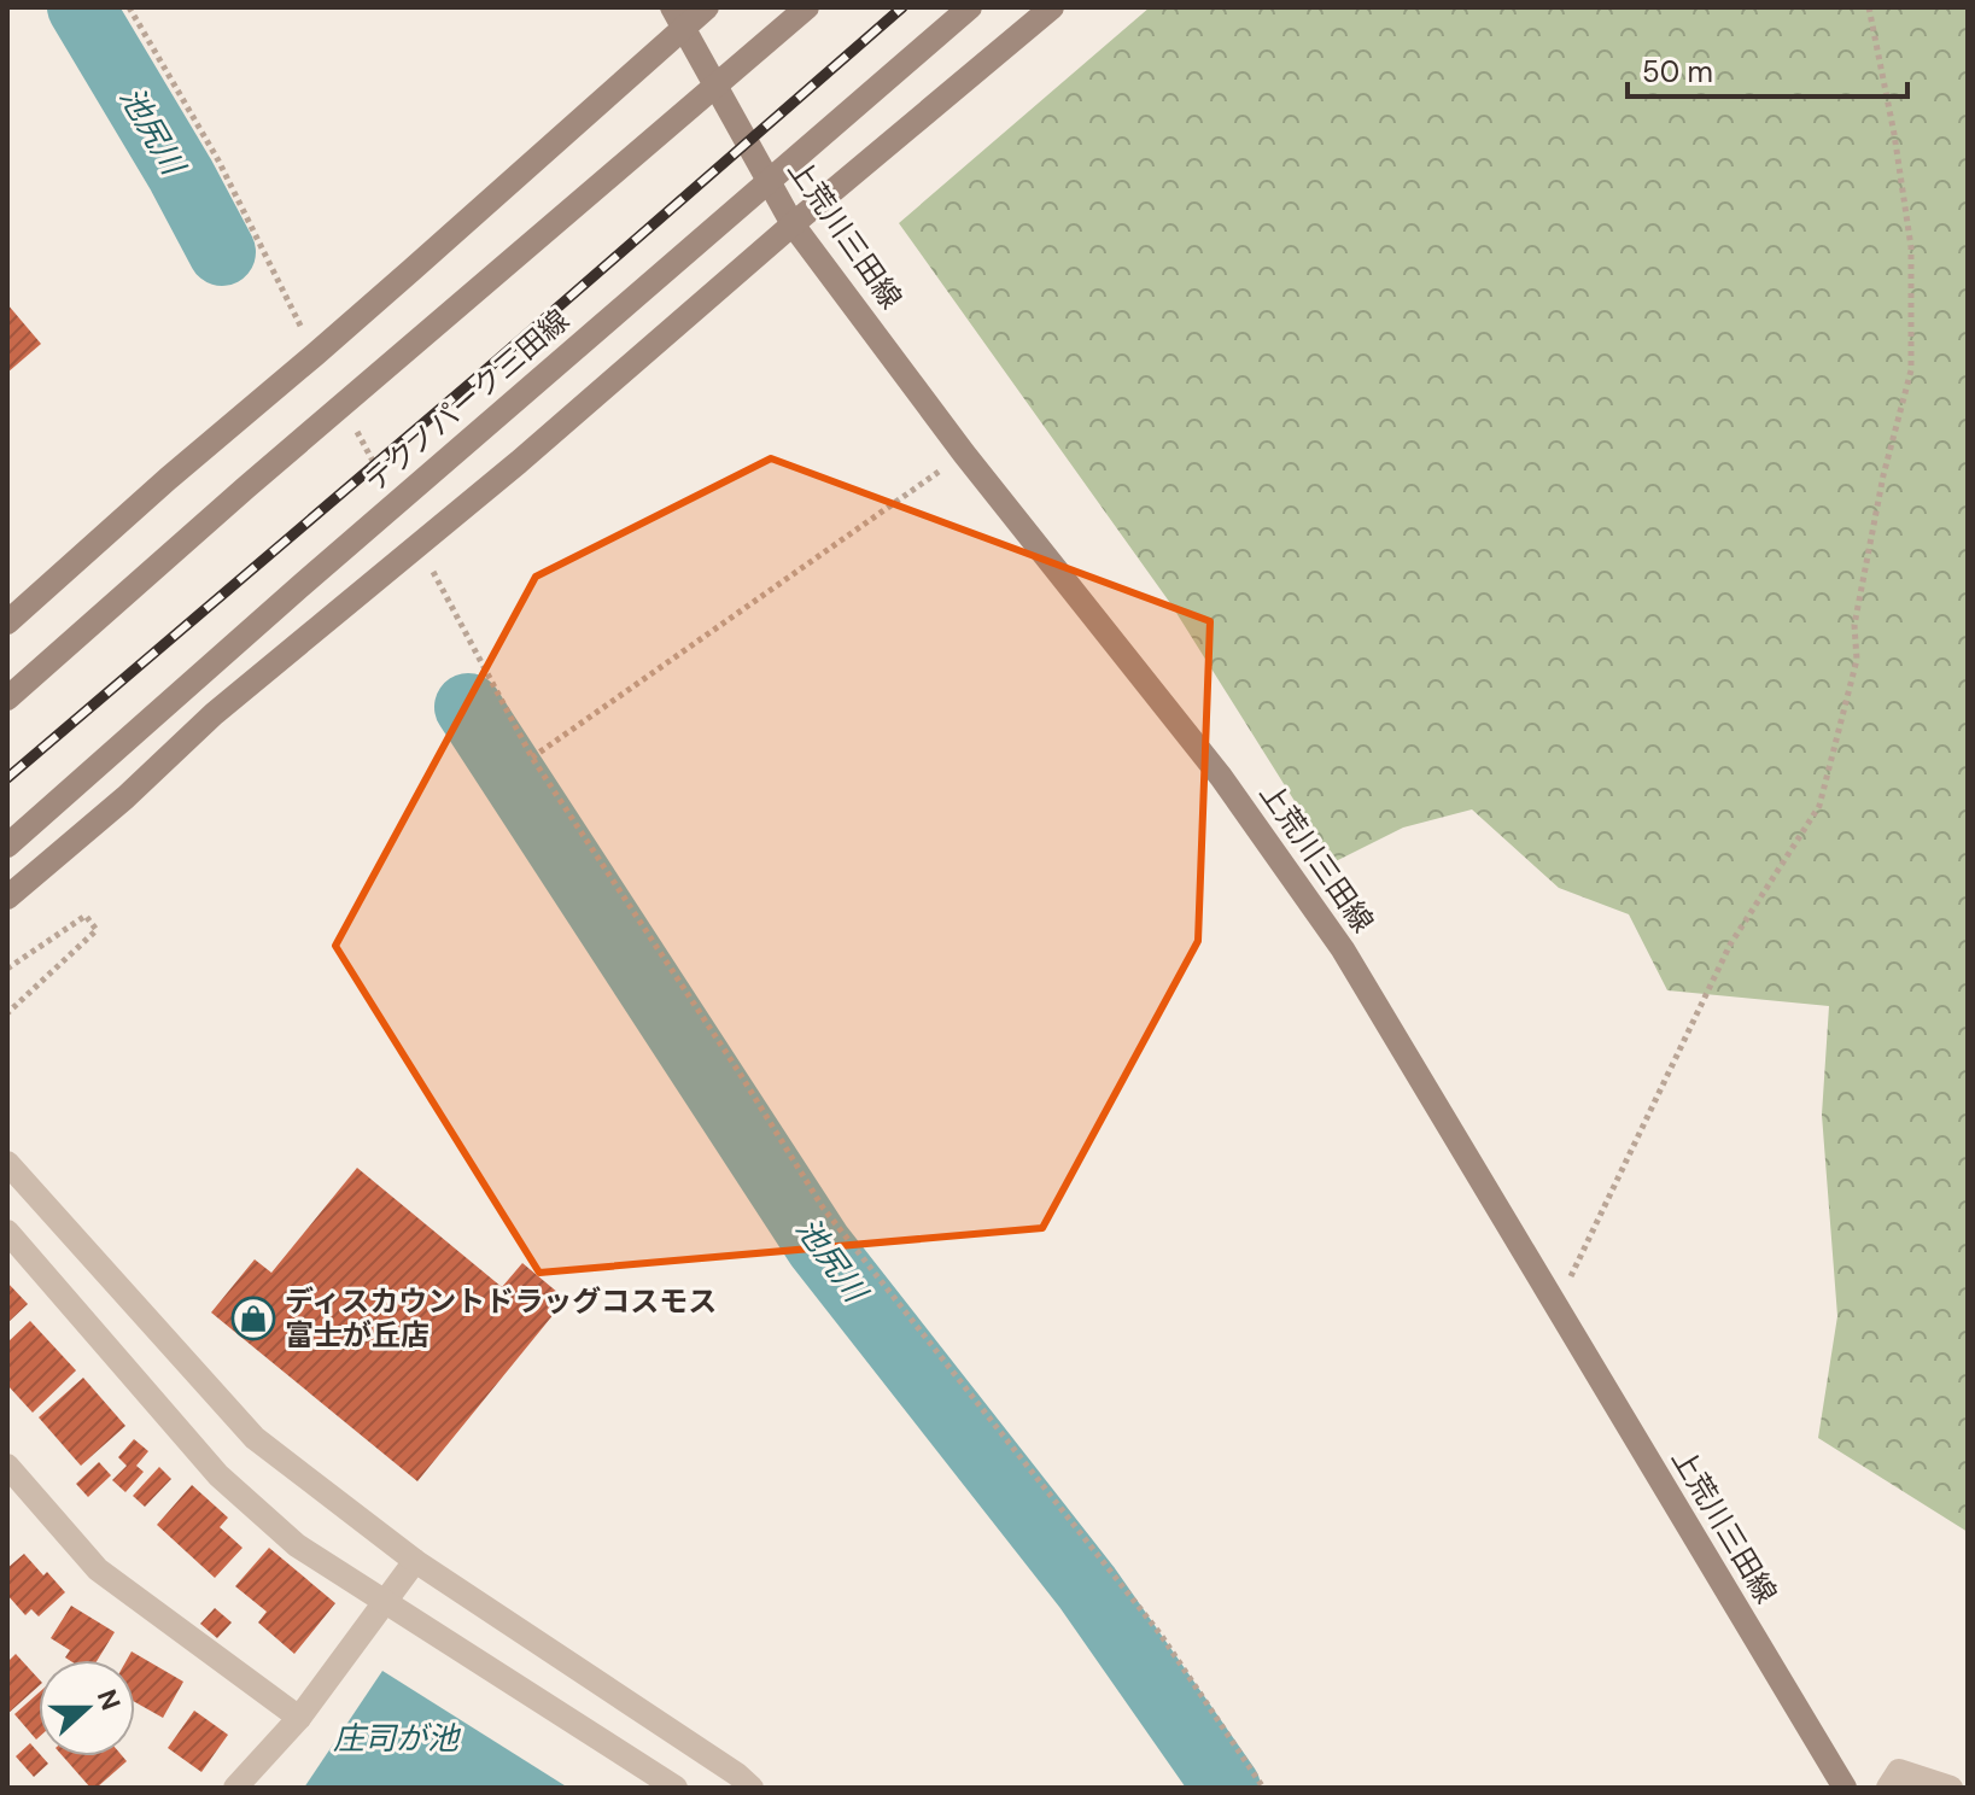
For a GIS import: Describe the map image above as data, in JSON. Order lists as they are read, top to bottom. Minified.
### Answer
{"streets":{"main road":["上荒川三田線","テクノパーク三田線"]},"water":["池尻川","庄司が池"],"places":{"shop":["ディスカウントドラッグコスモス 富士が丘店"]},"scale_bar":"50 m","north":"right"}
